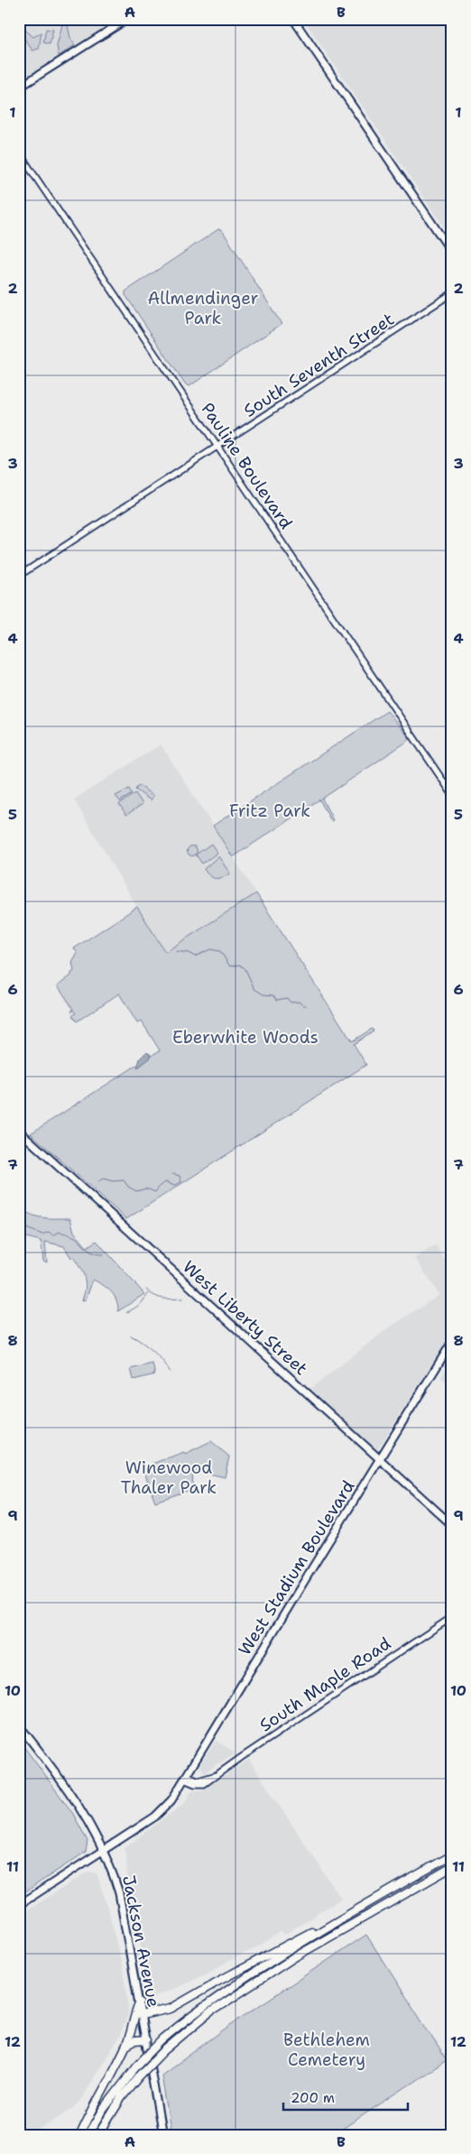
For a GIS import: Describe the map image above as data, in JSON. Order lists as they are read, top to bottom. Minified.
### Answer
{"streets":{"main road":["West Liberty Street","West Stadium Boulevard","Jackson Avenue"],"street":["South Seventh Street","Pauline Boulevard","South Maple Road"]},"crossings":[["South Seventh Street","Pauline Boulevard"],["West Liberty Street","West Stadium Boulevard"],["West Stadium Boulevard","South Maple Road"],["West Stadium Boulevard","Jackson Avenue"]],"parks":["Allmendinger Park","Fritz Park","Eberwhite Woods","Winewood Thaler Park","Bethlehem Cemetery"],"scale_bar":"200 m","grid":{"columns":["A","B"],"rows":["1","2","3","4","5","6","7","8","9","10","11","12"]}}
